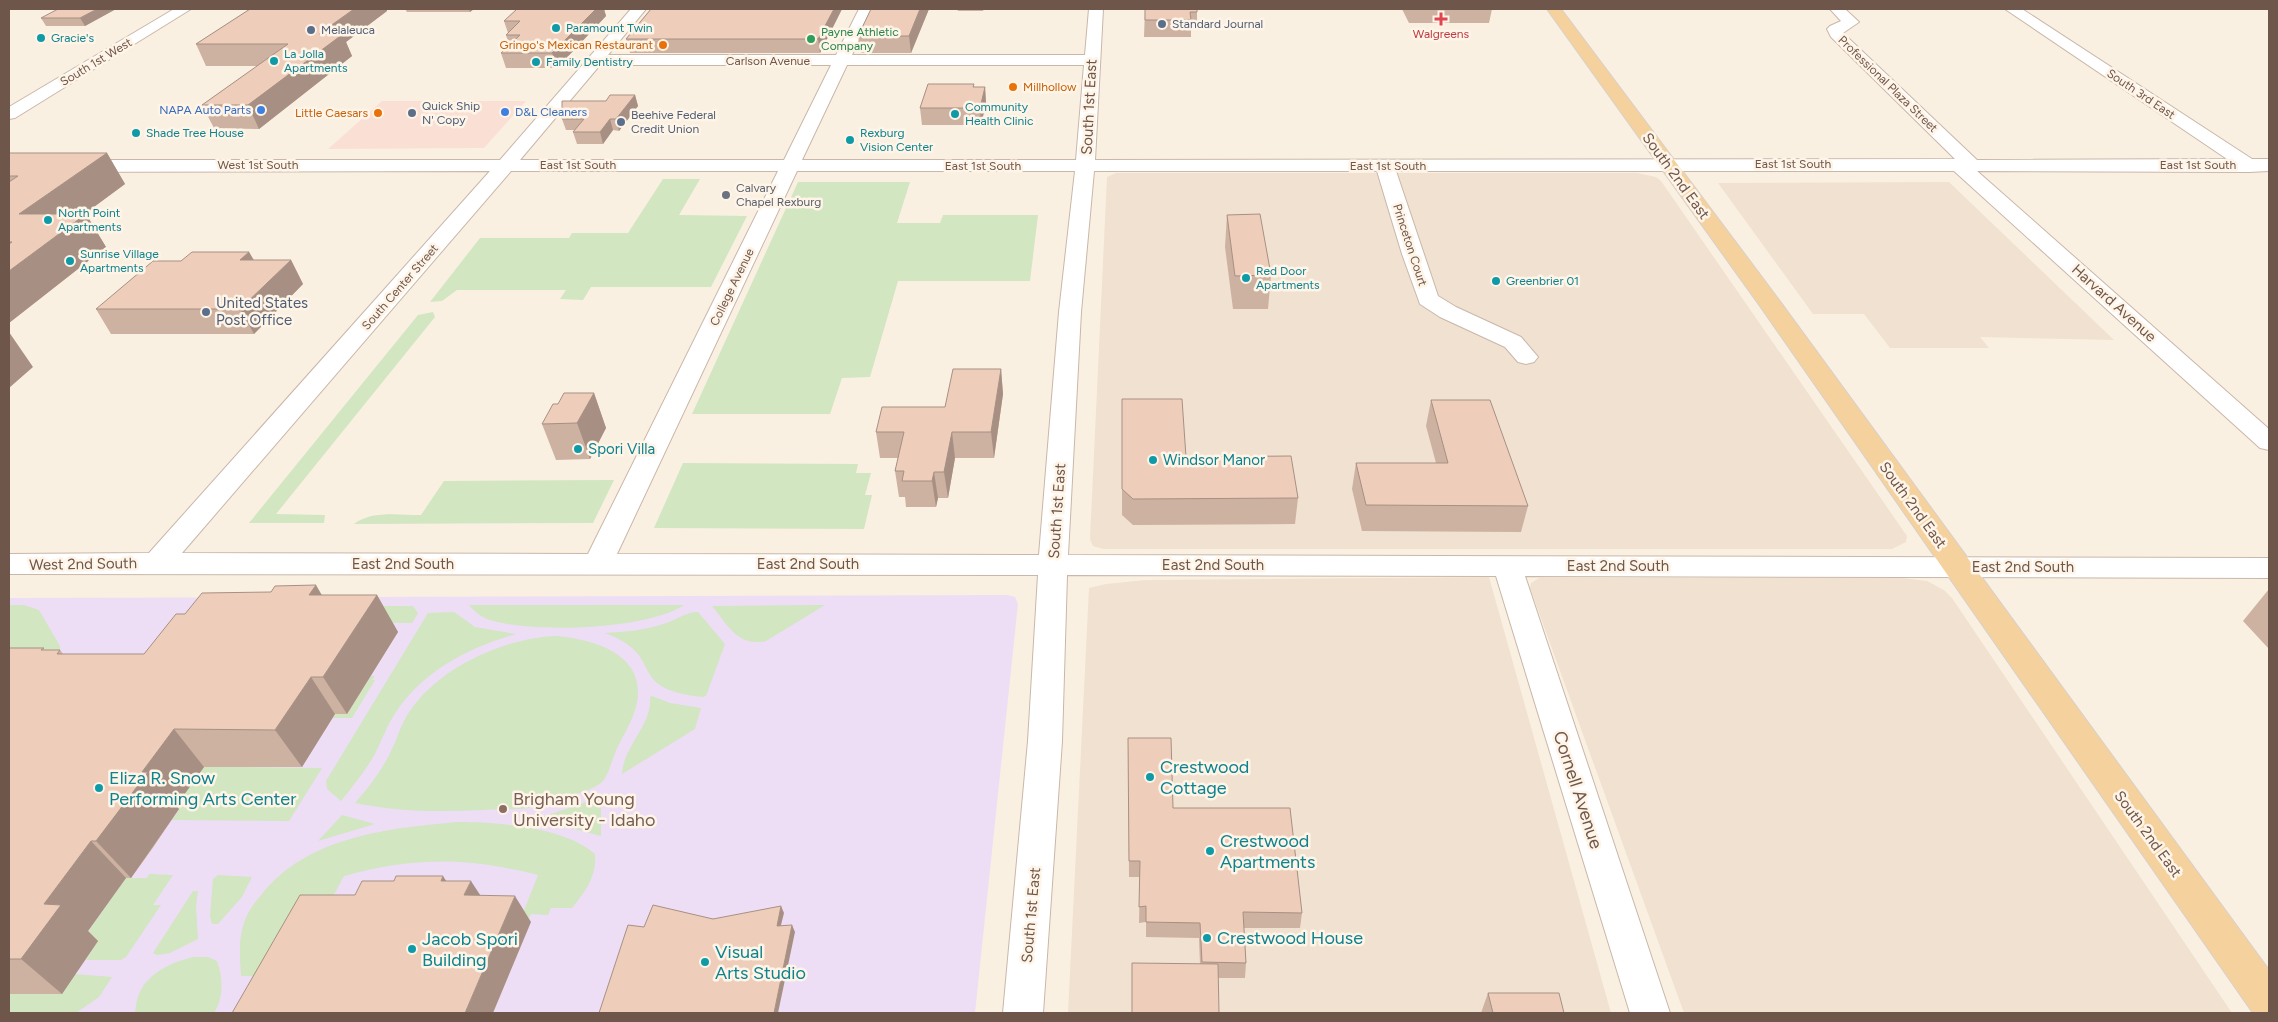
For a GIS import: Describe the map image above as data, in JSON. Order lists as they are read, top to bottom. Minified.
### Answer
{"streets":{"main road":["South 2nd East"],"street":["Carlson Avenue","South 1st West","Professional Plaza Street","South 3rd East","South 1st East","East 1st South","West 1st South","Princeton Court","South Center Street","College Avenue","Harvard Avenue","West 2nd South","East 2nd South","Cornell Avenue"]},"crossings":[["Carlson Avenue","South 1st East"],["Carlson Avenue","South Center Street"],["Carlson Avenue","College Avenue"],["Professional Plaza Street","East 1st South"],["Professional Plaza Street","Harvard Avenue"],["South 3rd East","East 1st South"],["South 1st East","East 1st South"],["South 1st East","East 2nd South"],["East 1st South","West 1st South"],["East 1st South","South 2nd East"],["East 1st South","Princeton Court"],["East 1st South","South Center Street"],["East 1st South","College Avenue"],["East 1st South","Harvard Avenue"],["West 1st South","South Center Street"],["South 2nd East","East 2nd South"],["South Center Street","West 2nd South"],["South Center Street","East 2nd South"],["College Avenue","East 2nd South"],["West 2nd South","East 2nd South"],["East 2nd South","Cornell Avenue"]],"places":{"health":["Walgreens"],"other":["Standard Journal","Paramount Twin","Melaleuca","Gracie's","Payne Athletic Company","Gringo's Mexican Restaurant","La Jolla Apartments","Family Dentistry","Millhollow","NAPA Auto Parts","D&L Cleaners","Little Caesars","Quick Ship N' Copy","Community Health Clinic","Beehive Federal Credit Union","Shade Tree House","Rexburg Vision Center","Calvary Chapel Rexburg","North Point Apartments","Sunrise Village Apartments","Red Door Apartments","Greenbrier 01","United States Post Office","Spori Villa","Windsor Manor","Crestwood Cottage","Eliza R. Snow Performing Arts Center","Brigham Young University - Idaho","Crestwood Apartments","Crestwood House","Jacob Spori Building","Visual Arts Studio"]}}
